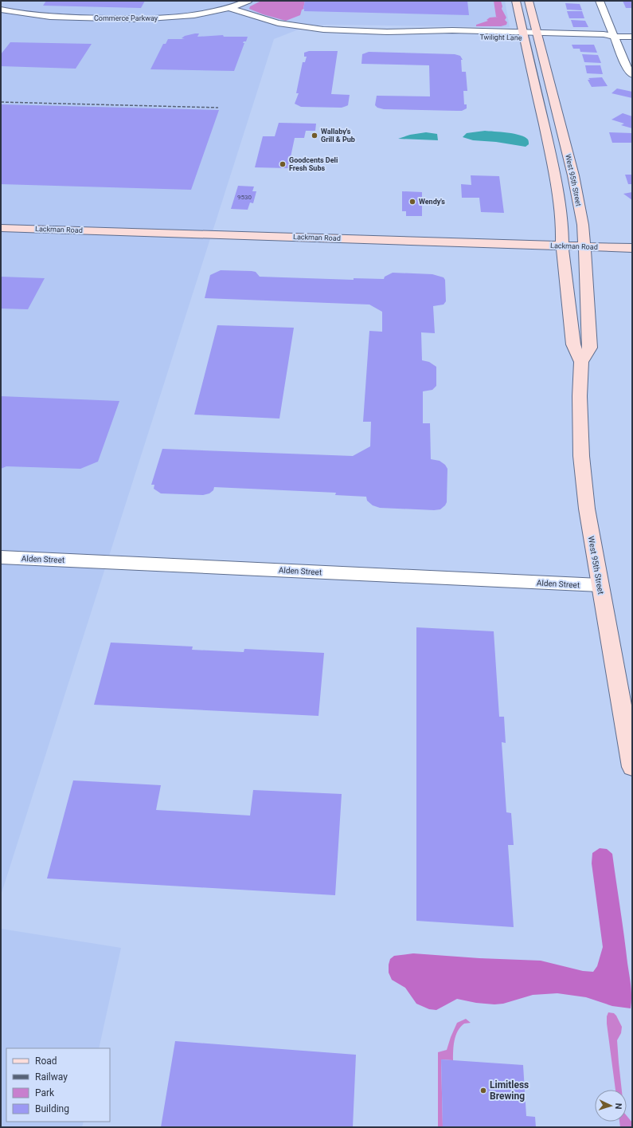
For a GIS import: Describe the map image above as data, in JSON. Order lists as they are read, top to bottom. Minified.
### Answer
{"streets":{"main road":["West 95th Street","Lackman Road"],"street":["Commerce Parkway","Twilight Lane","Alden Street"]},"crossings":[["Commerce Parkway","Twilight Lane"],["Twilight Lane","West 95th Street"],["West 95th Street","Lackman Road"],["West 95th Street","Alden Street"]],"places":["Wallaby's Grill & Pub","Goodcents Deli Fresh Subs","Wendy's","Limitless Brewing"],"house_numbers":["9530"],"legend":["Road","Railway","Park","Building"],"north":"right"}
